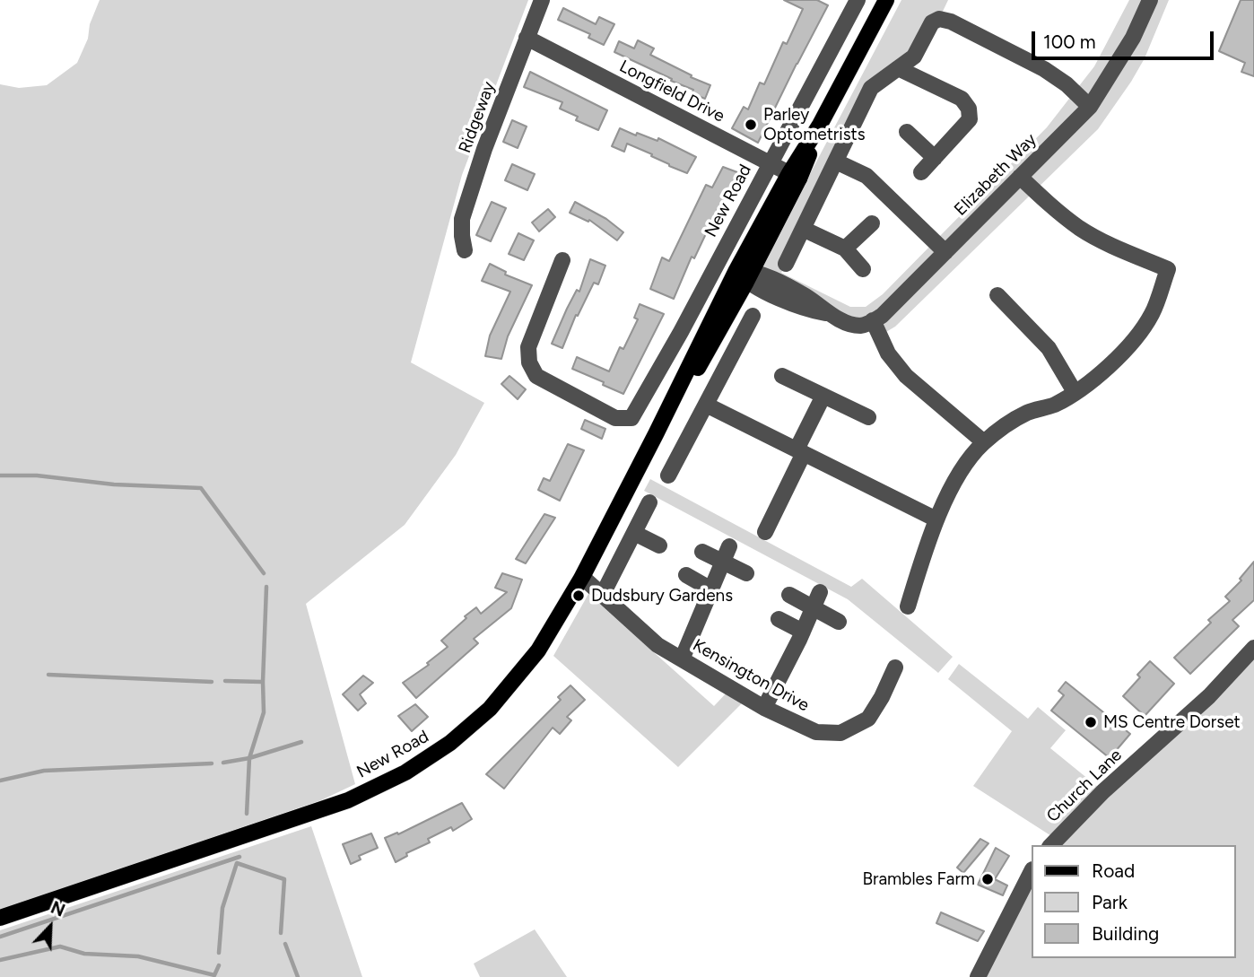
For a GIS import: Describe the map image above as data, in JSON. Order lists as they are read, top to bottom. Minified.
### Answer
{"streets":{"main road":["New Road"],"street":["Longfield Drive","Ridgeway","Elizabeth Way","Kensington Drive","Church Lane"]},"crossings":[["Longfield Drive","Ridgeway"],["Longfield Drive","New Road"],["New Road","Kensington Drive"]],"places":["Parley Optometrists","Dudsbury Gardens","MS Centre Dorset","Brambles Farm"],"legend":["Road","Park","Building"],"scale_bar":"100 m","north":"top right"}
